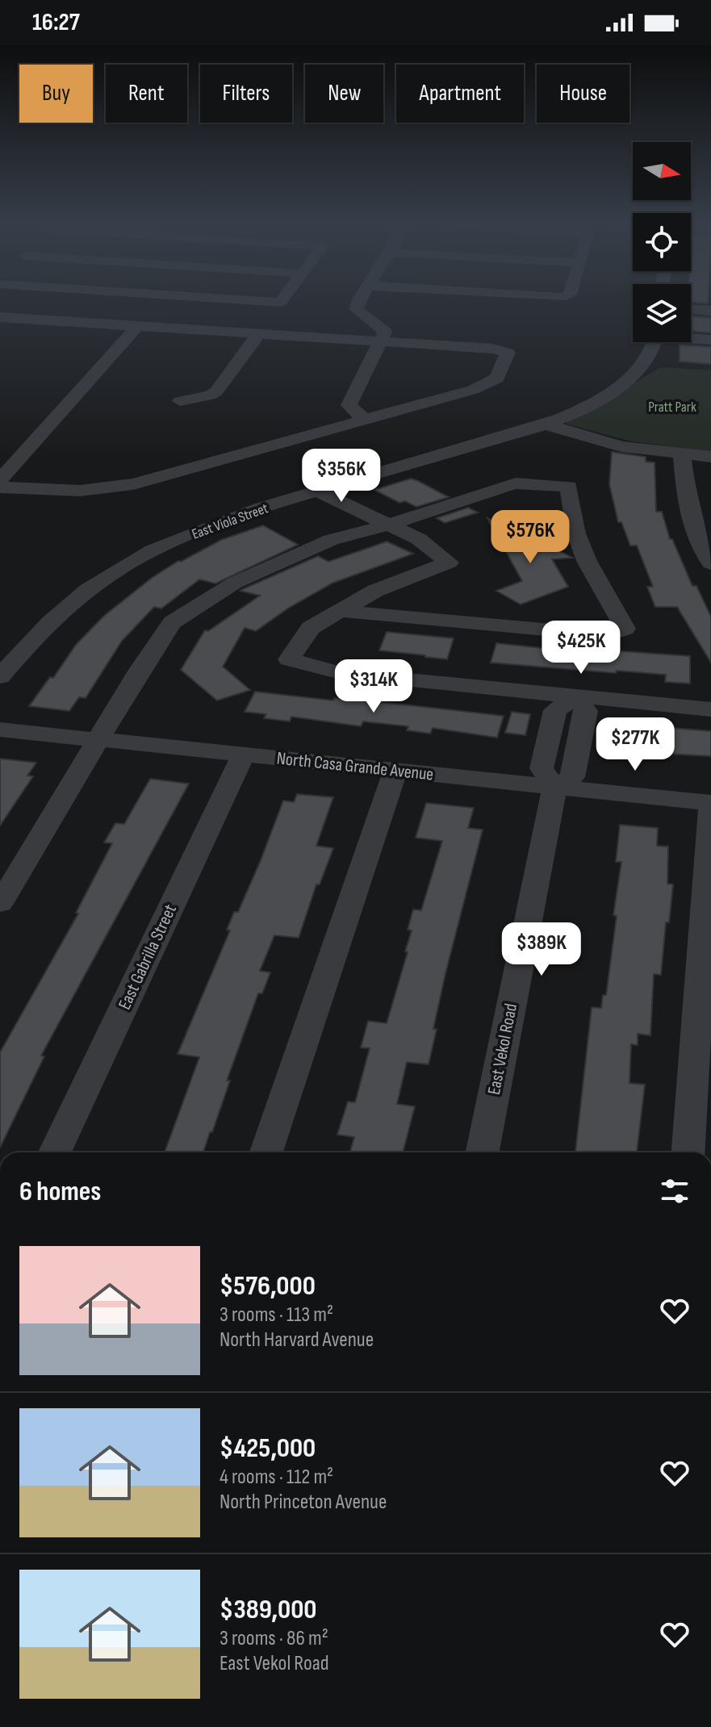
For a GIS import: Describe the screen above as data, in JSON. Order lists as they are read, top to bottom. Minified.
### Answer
{"streets":{"street":["East Viola Street","North Casa Grande Avenue","East Gabrilla Street","East Vekol Road"]},"crossings":[["North Casa Grande Avenue","East Gabrilla Street"],["North Casa Grande Avenue","East Vekol Road"]],"parks":["Pratt Park"],"north":"right","page":{"status":"16:27","chip":["Buy","Rent","Filters","New","Apartment","House"],"price":["$356K","$576K","$425K","$314K","$277K","$389K"],"heading":"6 homes","list":[{"name":"$576,000","note":"3 rooms · 113 m² · North Harvard Avenue"},{"name":"$425,000","note":"4 rooms · 112 m² · North Princeton Avenue"},{"name":"$389,000","note":"3 rooms · 86 m² · East Vekol Road"}]}}
